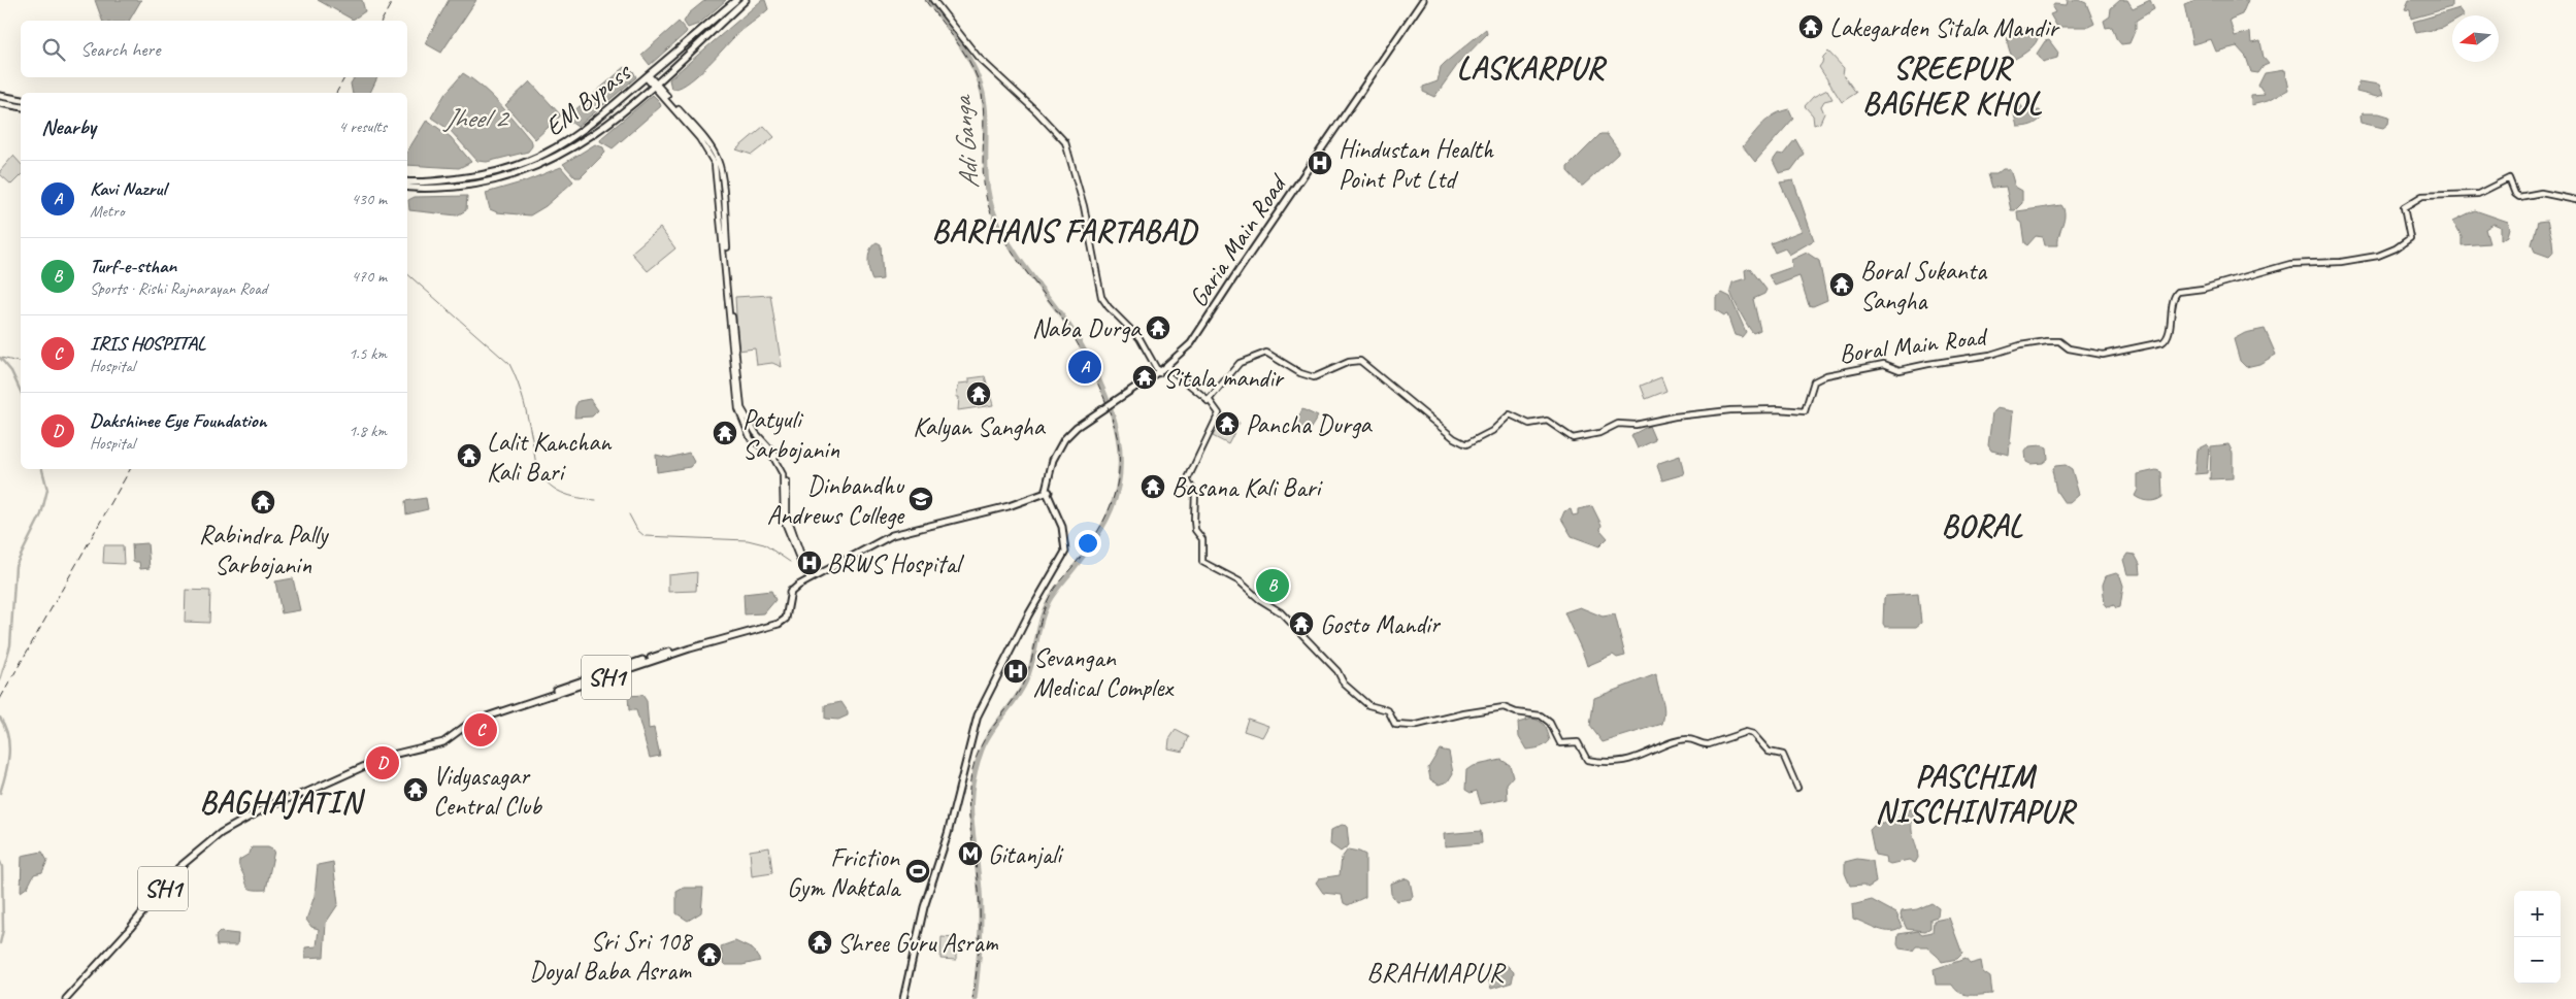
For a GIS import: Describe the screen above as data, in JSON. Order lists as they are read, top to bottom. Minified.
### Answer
{"streets":{"main road":["EM Bypass","Garia Main Road","Boral Main Road","SH1"]},"crossings":[["Garia Main Road","SH1"]],"districts":["LASKARPUR","SREEPUR BAGHER KHOL","BARHANS FARTABAD","BORAL","PASCHIM NISCHINTAPUR","BAGHAJATIN","BRAHMAPUR"],"water":["Jheel 2","Adi Ganga"],"places":{"temple":["Lakegarden Sitala Mandir","Boral Sukanta Sangha","Naba Durga","Sitala mandir","Kalyan Sangha","Pancha Durga","Patyuli Sarbojanin","Lalit Kanchan Kali Bari","Basana Kali Bari","Rabindra Pally Sarbojanin","Gosto Mandir","Vidyasagar Central Club","Shree Guru Asram","Sri Sri 108 Doyal Baba Asram"],"hospital":["Hindustan Health Point Pvt Ltd","BRWS Hospital","Sevangan Medical Complex"],"school or university":["Dinbandhu Andrews College"],"metro station":["Gitanjali"],"sports":["Friction Gym Naktala"]},"north":"left","page":{"search":"Search here","heading":["Nearby","4 results"],"list":[{"mark":"A","name":"Kavi Nazrul","note":"Metro","value":"430 m"},{"mark":"B","name":"Turf-e-sthan","note":"Sports · Rishi Rajnarayan Road","value":"470 m"},{"mark":"C","name":"IRIS HOSPITAL","note":"Hospital","value":"1.5 km"},{"mark":"D","name":"Dakshinee Eye Foundation","note":"Hospital","value":"1.8 km"}],"pins":["A","B","C","D"],"map_buttons":["+","−"]}}
